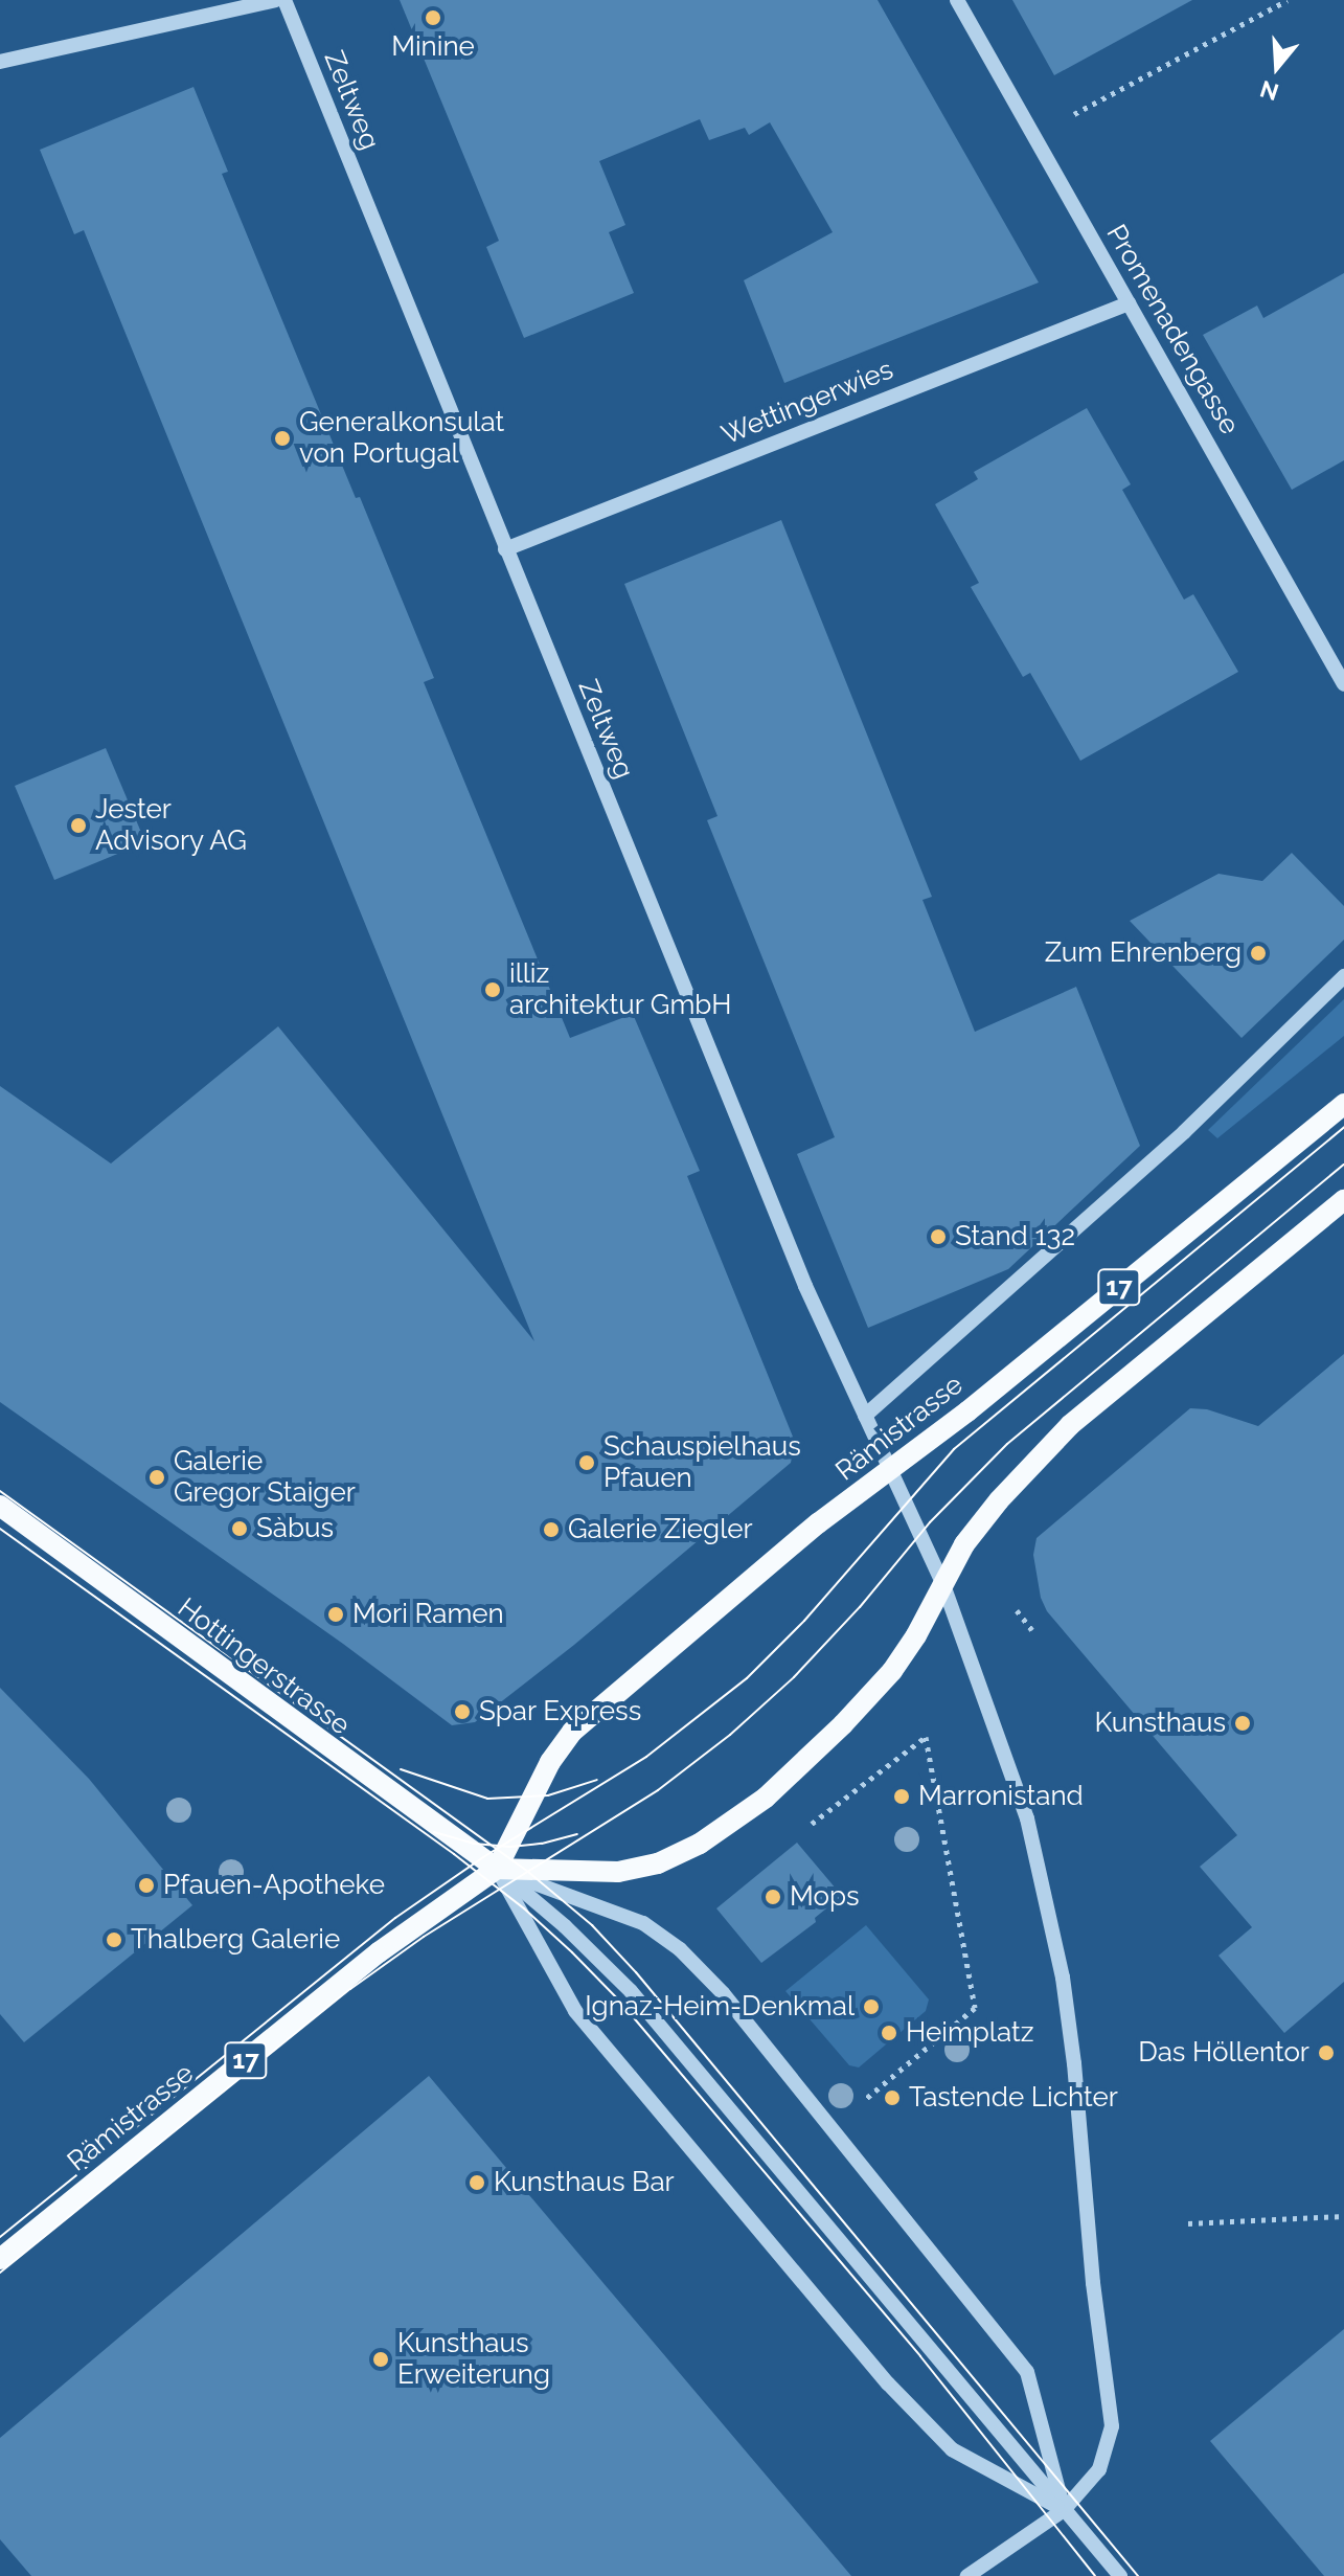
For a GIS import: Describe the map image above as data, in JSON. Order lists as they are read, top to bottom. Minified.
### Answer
{"streets":{"main road":["17","Rämistrasse","Hottingerstrasse"],"street":["Zeltweg","Promenadengasse","Wettingerwies"]},"crossings":[["Zeltweg","Wettingerwies"],["Zeltweg","Rämistrasse"],["Promenadengasse","Wettingerwies"],["Rämistrasse","Hottingerstrasse"]],"places":["Minine","Generalkonsulat von Portugal","Jester Advisory AG","Zum Ehrenberg","illiz architektur GmbH","Stand 132","Schauspielhaus Pfauen","Galerie Gregor Staiger","Sàbus","Galerie Ziegler","Mori Ramen","Spar Express","Kunsthaus","Marronistand","Pfauen-Apotheke","Mops","Thalberg Galerie","Ignaz-Heim-Denkmal","Heimplatz","Das Höllentor","Tastende Lichter","Kunsthaus Bar","Kunsthaus Erweiterung"],"north":"bottom"}
